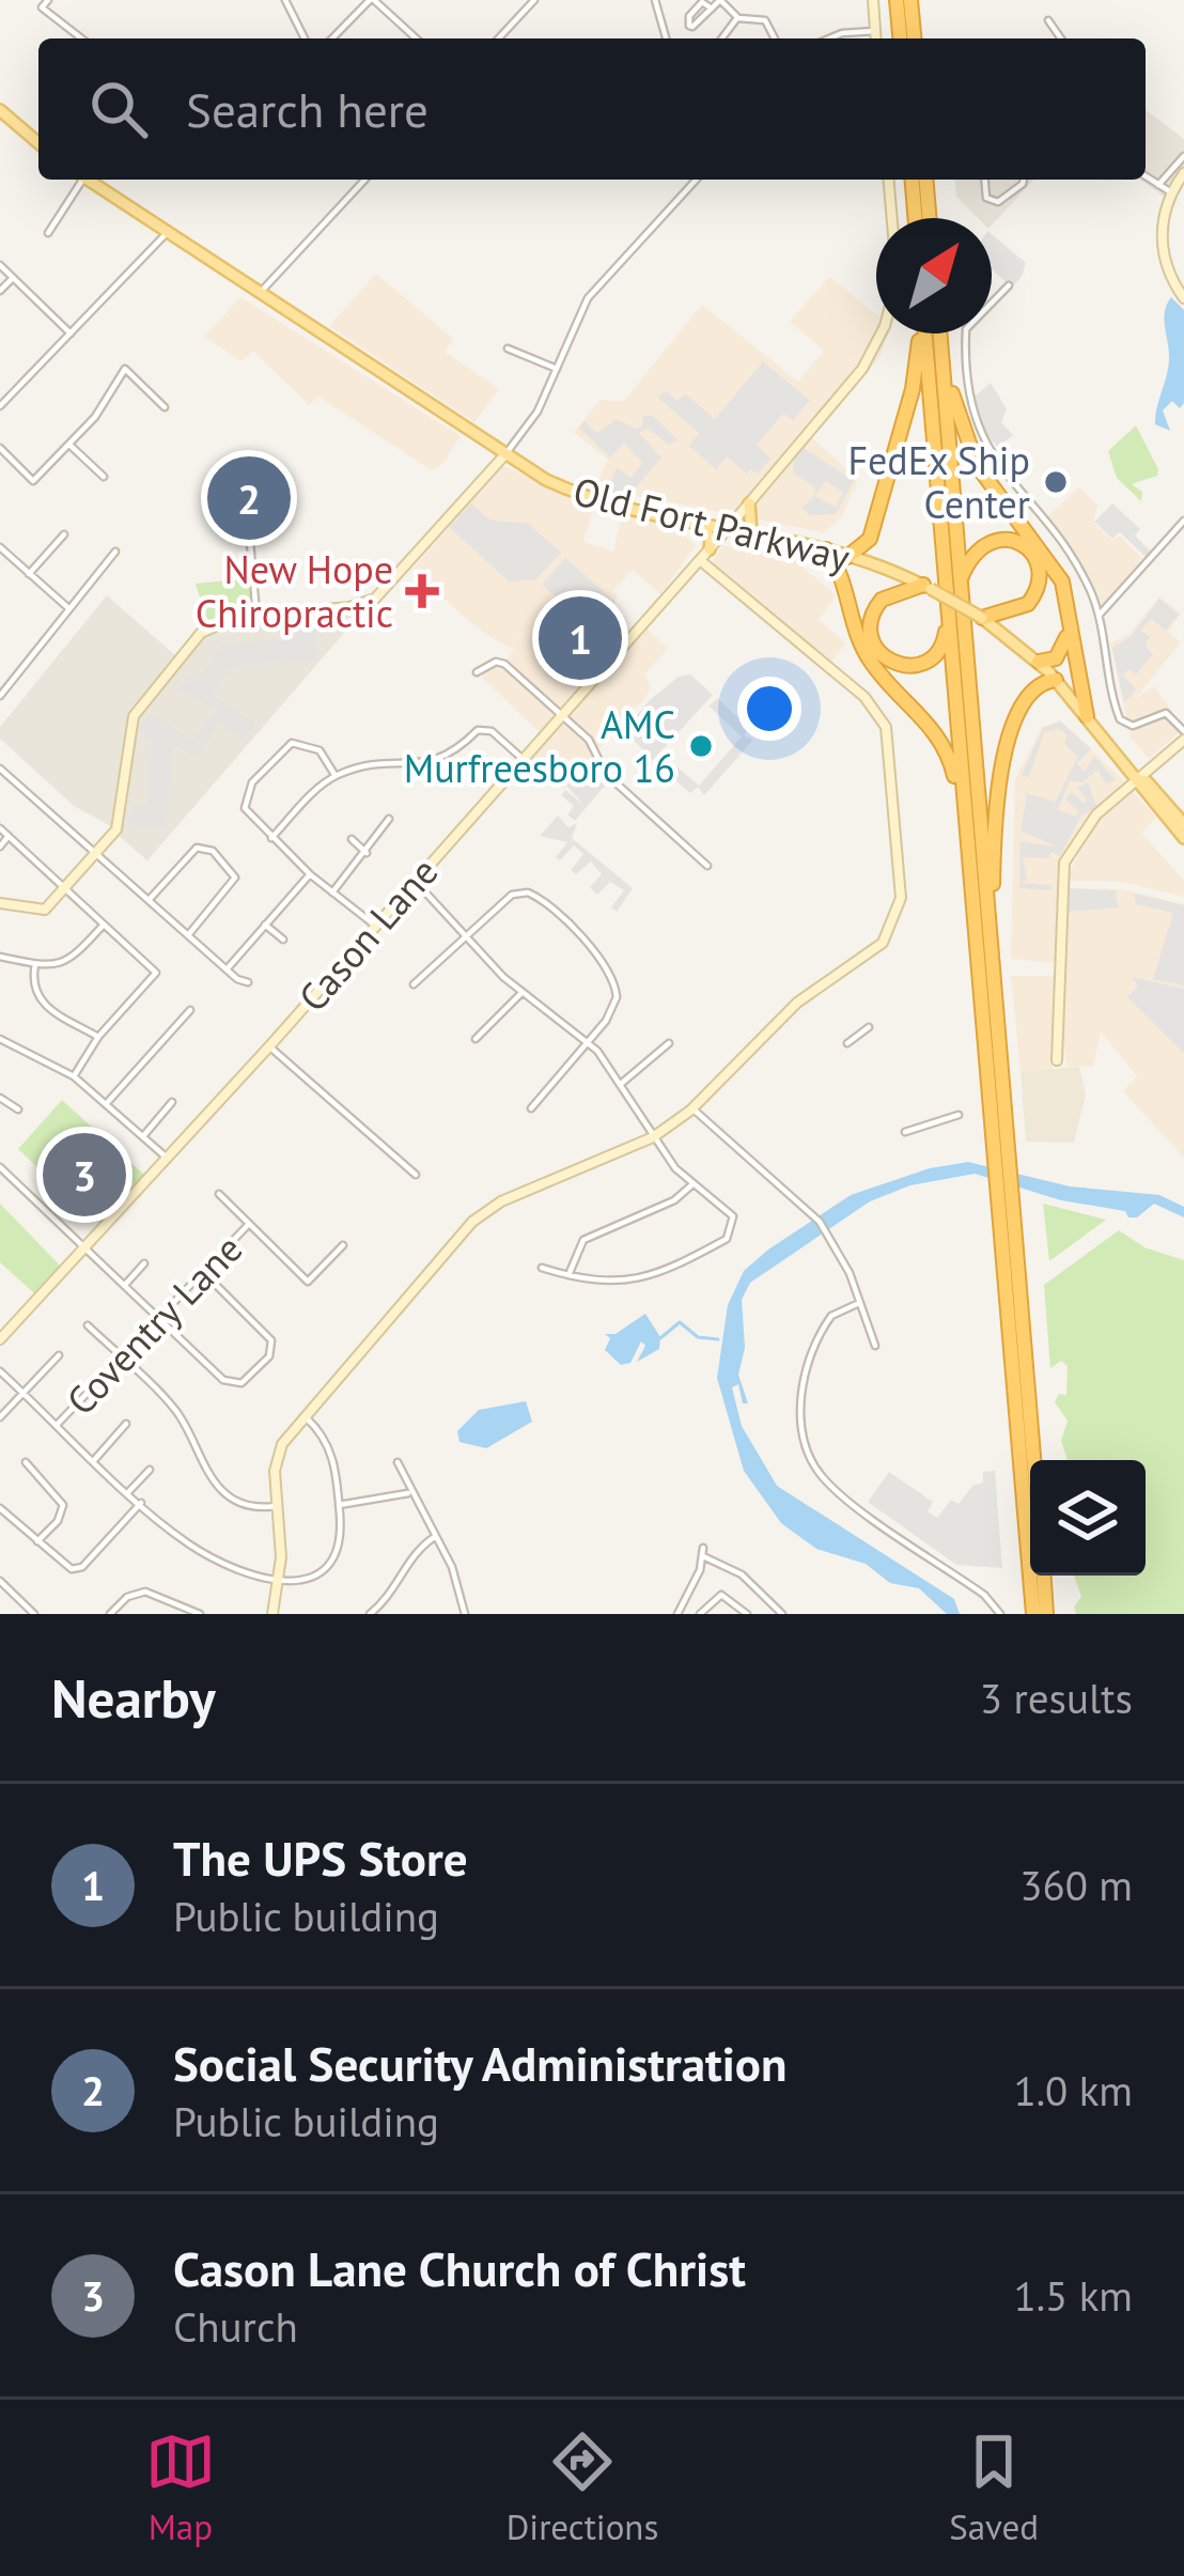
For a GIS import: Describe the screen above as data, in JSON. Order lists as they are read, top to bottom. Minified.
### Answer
{"streets":{"main road":["Old Fort Parkway"],"street":["Cason Lane","Coventry Lane"]},"crossings":[["Old Fort Parkway","Cason Lane"]],"places":{"other":["FedEx Ship Center","AMC Murfreesboro 16"],"health":["New Hope Chiropractic"]},"north":"top right","page":{"search":"Search here","pins":["2","1","3"],"heading":["Nearby","3 results"],"list":[{"mark":"1","name":"The UPS Store","note":"Public building","value":"360 m"},{"mark":"2","name":"Social Security Administration","note":"Public building","value":"1.0 km"},{"mark":"3","name":"Cason Lane Church of Christ","note":"Church","value":"1.5 km"}],"nav":["Map","Directions","Saved"]}}
